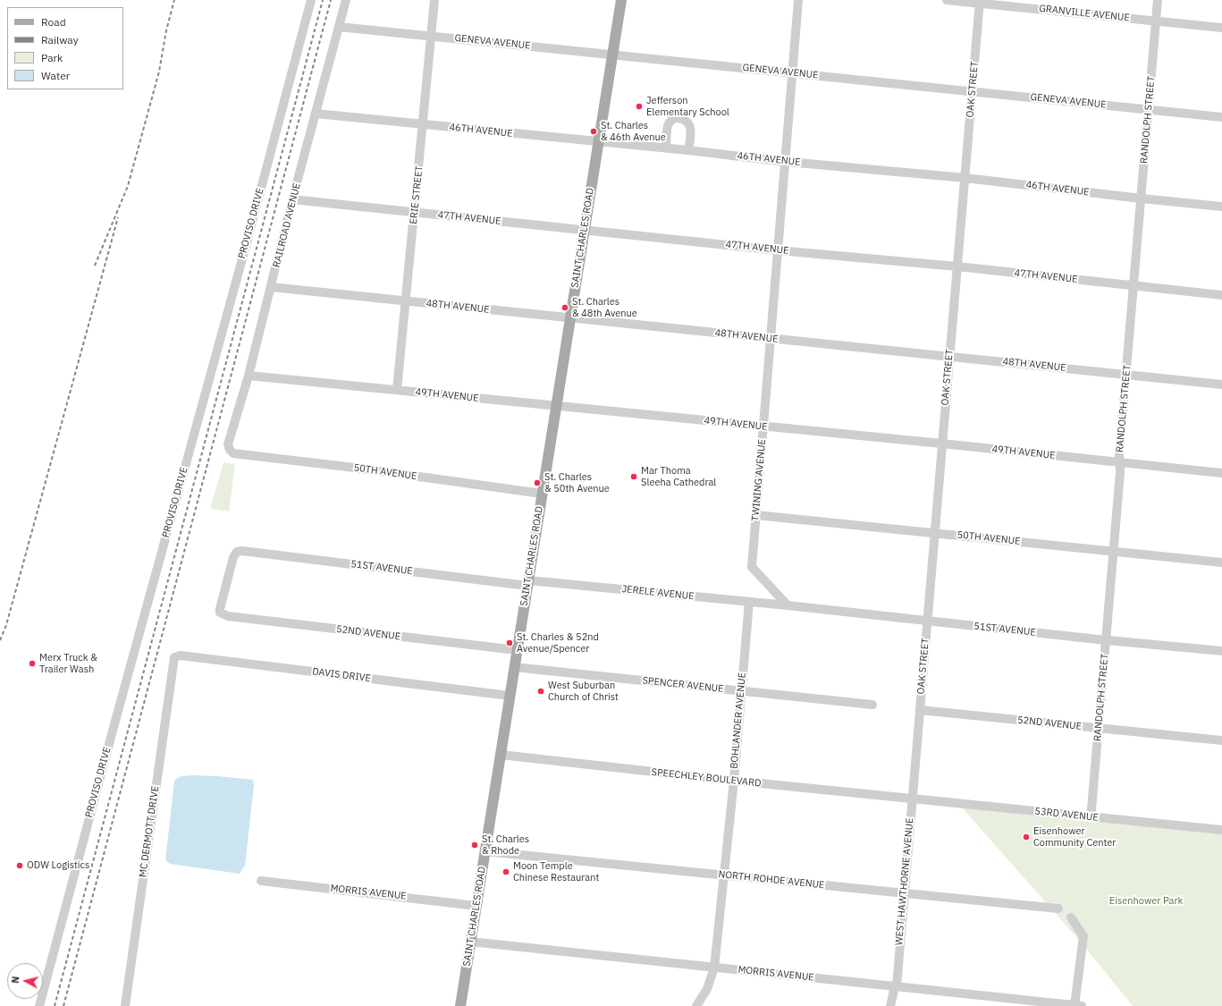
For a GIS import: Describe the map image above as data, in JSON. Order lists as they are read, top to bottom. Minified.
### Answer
{"streets":{"main road":["SAINT CHARLES ROAD"],"street":["GRANVILLE AVENUE","GENEVA AVENUE","OAK STREET","RANDOLPH STREET","46TH AVENUE","ERIE STREET","47TH AVENUE","PROVISO DRIVE","RAILROAD AVENUE","48TH AVENUE","49TH AVENUE","50TH AVENUE","TWINING AVENUE","51ST AVENUE","JERELE AVENUE","52ND AVENUE","DAVIS DRIVE","SPENCER AVENUE","BOHLANDER AVENUE","SPEECHLEY BOULEVARD","53RD AVENUE","MC DERMOTT DRIVE","NORTH ROHDE AVENUE","WEST HAWTHORNE AVENUE","MORRIS AVENUE"]},"crossings":[["GRANVILLE AVENUE","OAK STREET"],["GRANVILLE AVENUE","RANDOLPH STREET"],["GENEVA AVENUE","OAK STREET"],["GENEVA AVENUE","RANDOLPH STREET"],["GENEVA AVENUE","ERIE STREET"],["GENEVA AVENUE","RAILROAD AVENUE"],["GENEVA AVENUE","SAINT CHARLES ROAD"],["GENEVA AVENUE","TWINING AVENUE"],["OAK STREET","46TH AVENUE"],["OAK STREET","47TH AVENUE"],["OAK STREET","48TH AVENUE"],["OAK STREET","49TH AVENUE"],["OAK STREET","50TH AVENUE"],["OAK STREET","51ST AVENUE"],["OAK STREET","52ND AVENUE"],["OAK STREET","WEST HAWTHORNE AVENUE"],["RANDOLPH STREET","46TH AVENUE"],["RANDOLPH STREET","47TH AVENUE"],["RANDOLPH STREET","48TH AVENUE"],["RANDOLPH STREET","49TH AVENUE"],["RANDOLPH STREET","50TH AVENUE"],["RANDOLPH STREET","51ST AVENUE"],["RANDOLPH STREET","52ND AVENUE"],["RANDOLPH STREET","53RD AVENUE"],["46TH AVENUE","ERIE STREET"],["46TH AVENUE","RAILROAD AVENUE"],["46TH AVENUE","SAINT CHARLES ROAD"],["46TH AVENUE","TWINING AVENUE"],["ERIE STREET","47TH AVENUE"],["ERIE STREET","48TH AVENUE"],["ERIE STREET","49TH AVENUE"],["47TH AVENUE","RAILROAD AVENUE"],["47TH AVENUE","SAINT CHARLES ROAD"],["47TH AVENUE","TWINING AVENUE"],["RAILROAD AVENUE","48TH AVENUE"],["RAILROAD AVENUE","49TH AVENUE"],["RAILROAD AVENUE","50TH AVENUE"],["SAINT CHARLES ROAD","48TH AVENUE"],["SAINT CHARLES ROAD","49TH AVENUE"],["SAINT CHARLES ROAD","50TH AVENUE"],["SAINT CHARLES ROAD","51ST AVENUE"],["SAINT CHARLES ROAD","JERELE AVENUE"],["SAINT CHARLES ROAD","52ND AVENUE"],["SAINT CHARLES ROAD","DAVIS DRIVE"],["SAINT CHARLES ROAD","SPENCER AVENUE"],["SAINT CHARLES ROAD","SPEECHLEY BOULEVARD"],["SAINT CHARLES ROAD","NORTH ROHDE AVENUE"],["SAINT CHARLES ROAD","MORRIS AVENUE"],["48TH AVENUE","TWINING AVENUE"],["49TH AVENUE","TWINING AVENUE"],["50TH AVENUE","TWINING AVENUE"],["TWINING AVENUE","51ST AVENUE"],["TWINING AVENUE","JERELE AVENUE"],["51ST AVENUE","JERELE AVENUE"],["51ST AVENUE","52ND AVENUE"],["JERELE AVENUE","BOHLANDER AVENUE"],["DAVIS DRIVE","MC DERMOTT DRIVE"],["SPENCER AVENUE","BOHLANDER AVENUE"],["BOHLANDER AVENUE","SPEECHLEY BOULEVARD"],["BOHLANDER AVENUE","NORTH ROHDE AVENUE"],["BOHLANDER AVENUE","MORRIS AVENUE"],["SPEECHLEY BOULEVARD","53RD AVENUE"],["SPEECHLEY BOULEVARD","WEST HAWTHORNE AVENUE"],["53RD AVENUE","WEST HAWTHORNE AVENUE"],["NORTH ROHDE AVENUE","WEST HAWTHORNE AVENUE"],["WEST HAWTHORNE AVENUE","MORRIS AVENUE"]],"parks":["Eisenhower Park"],"places":["Jefferson Elementary School","St. Charles & 46th Avenue","St. Charles & 48th Avenue","Mar Thoma Sleeha Cathedral","St. Charles & 50th Avenue","St. Charles & 52nd Avenue/Spencer","Merx Truck & Trailer Wash","West Suburban Church of Christ","Eisenhower Community Center","St. Charles & Rhode","ODW Logistics","Moon Temple Chinese Restaurant"],"legend":["Road","Railway","Park","Water"],"north":"left"}
